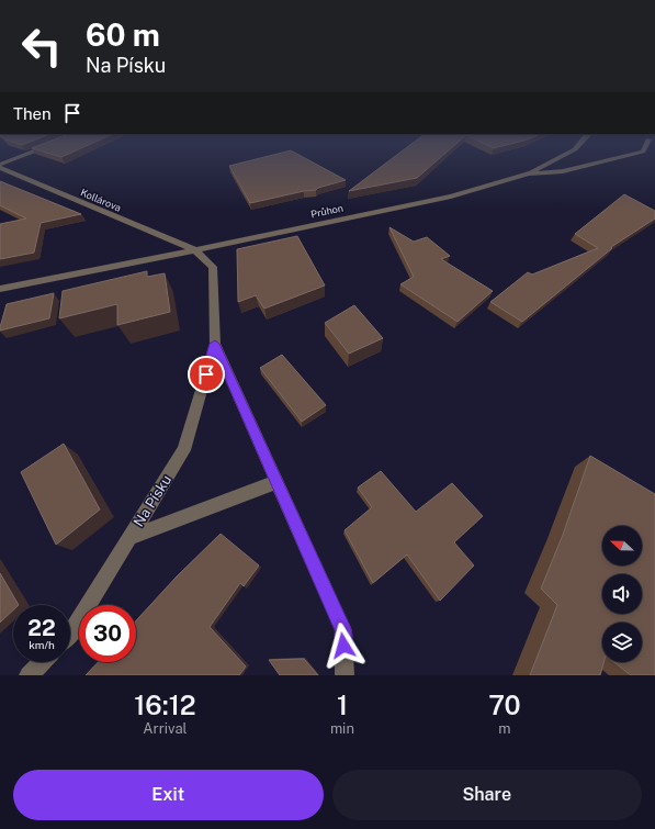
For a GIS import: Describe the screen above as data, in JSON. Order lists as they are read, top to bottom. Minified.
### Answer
{"streets":{"street":["Kollárova","Průhon","Na Písku"]},"crossings":[["Kollárova","Průhon"],["Kollárova","Na Písku"],["Průhon","Na Písku"]],"north":"left","page":{"turn":["60 m","Na Písku"],"then":"Then","speed":"22 km/h","limit":"30","eta":["16:12","Arrival","1","min","70","m"],"buttons":["Exit","Share"]}}
